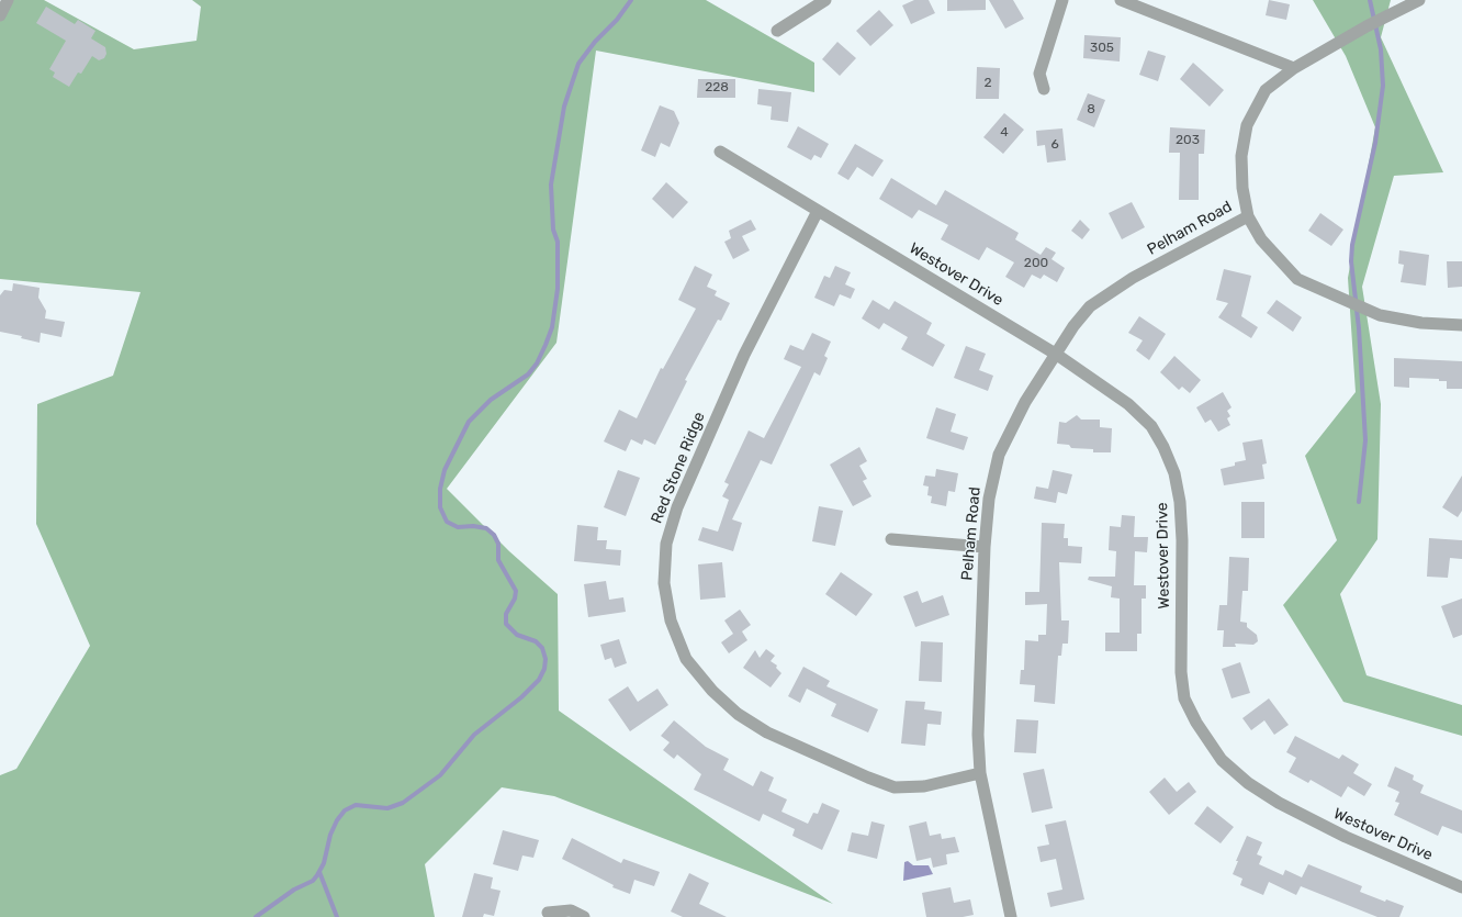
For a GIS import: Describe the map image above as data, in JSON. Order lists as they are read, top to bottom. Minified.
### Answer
{"streets":{"street":["Pelham Road","Westover Drive","Red Stone Ridge"]},"crossings":[["Pelham Road","Westover Drive"],["Pelham Road","Red Stone Ridge"],["Westover Drive","Red Stone Ridge"]],"house_numbers":["305","2","228","8","4","203","6","200"]}
